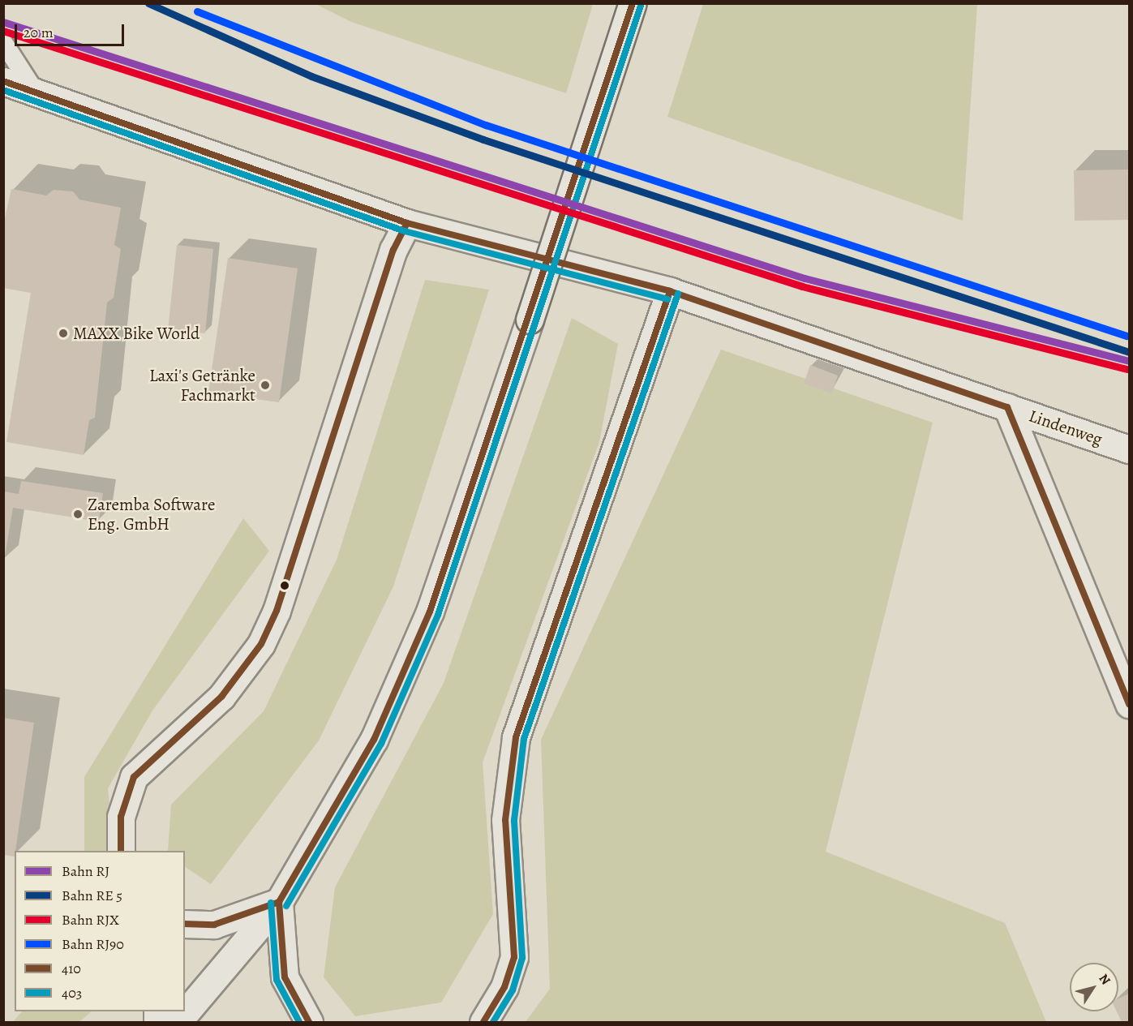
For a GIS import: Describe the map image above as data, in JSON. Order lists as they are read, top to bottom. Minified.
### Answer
{"streets":{"main road":["Lindenweg"]},"places":["MAXX Bike World","Laxi's Getränke Fachmarkt","Zaremba Software Eng. GmbH"],"lines":["transit line 410","transit line 403","rail line RJ90","rail line RJ","rail line RJX"],"legend":["Bahn RJ","Bahn RE 5","Bahn RJX","Bahn RJ90","410","403"],"scale_bar":"20 m","north":"top right"}
